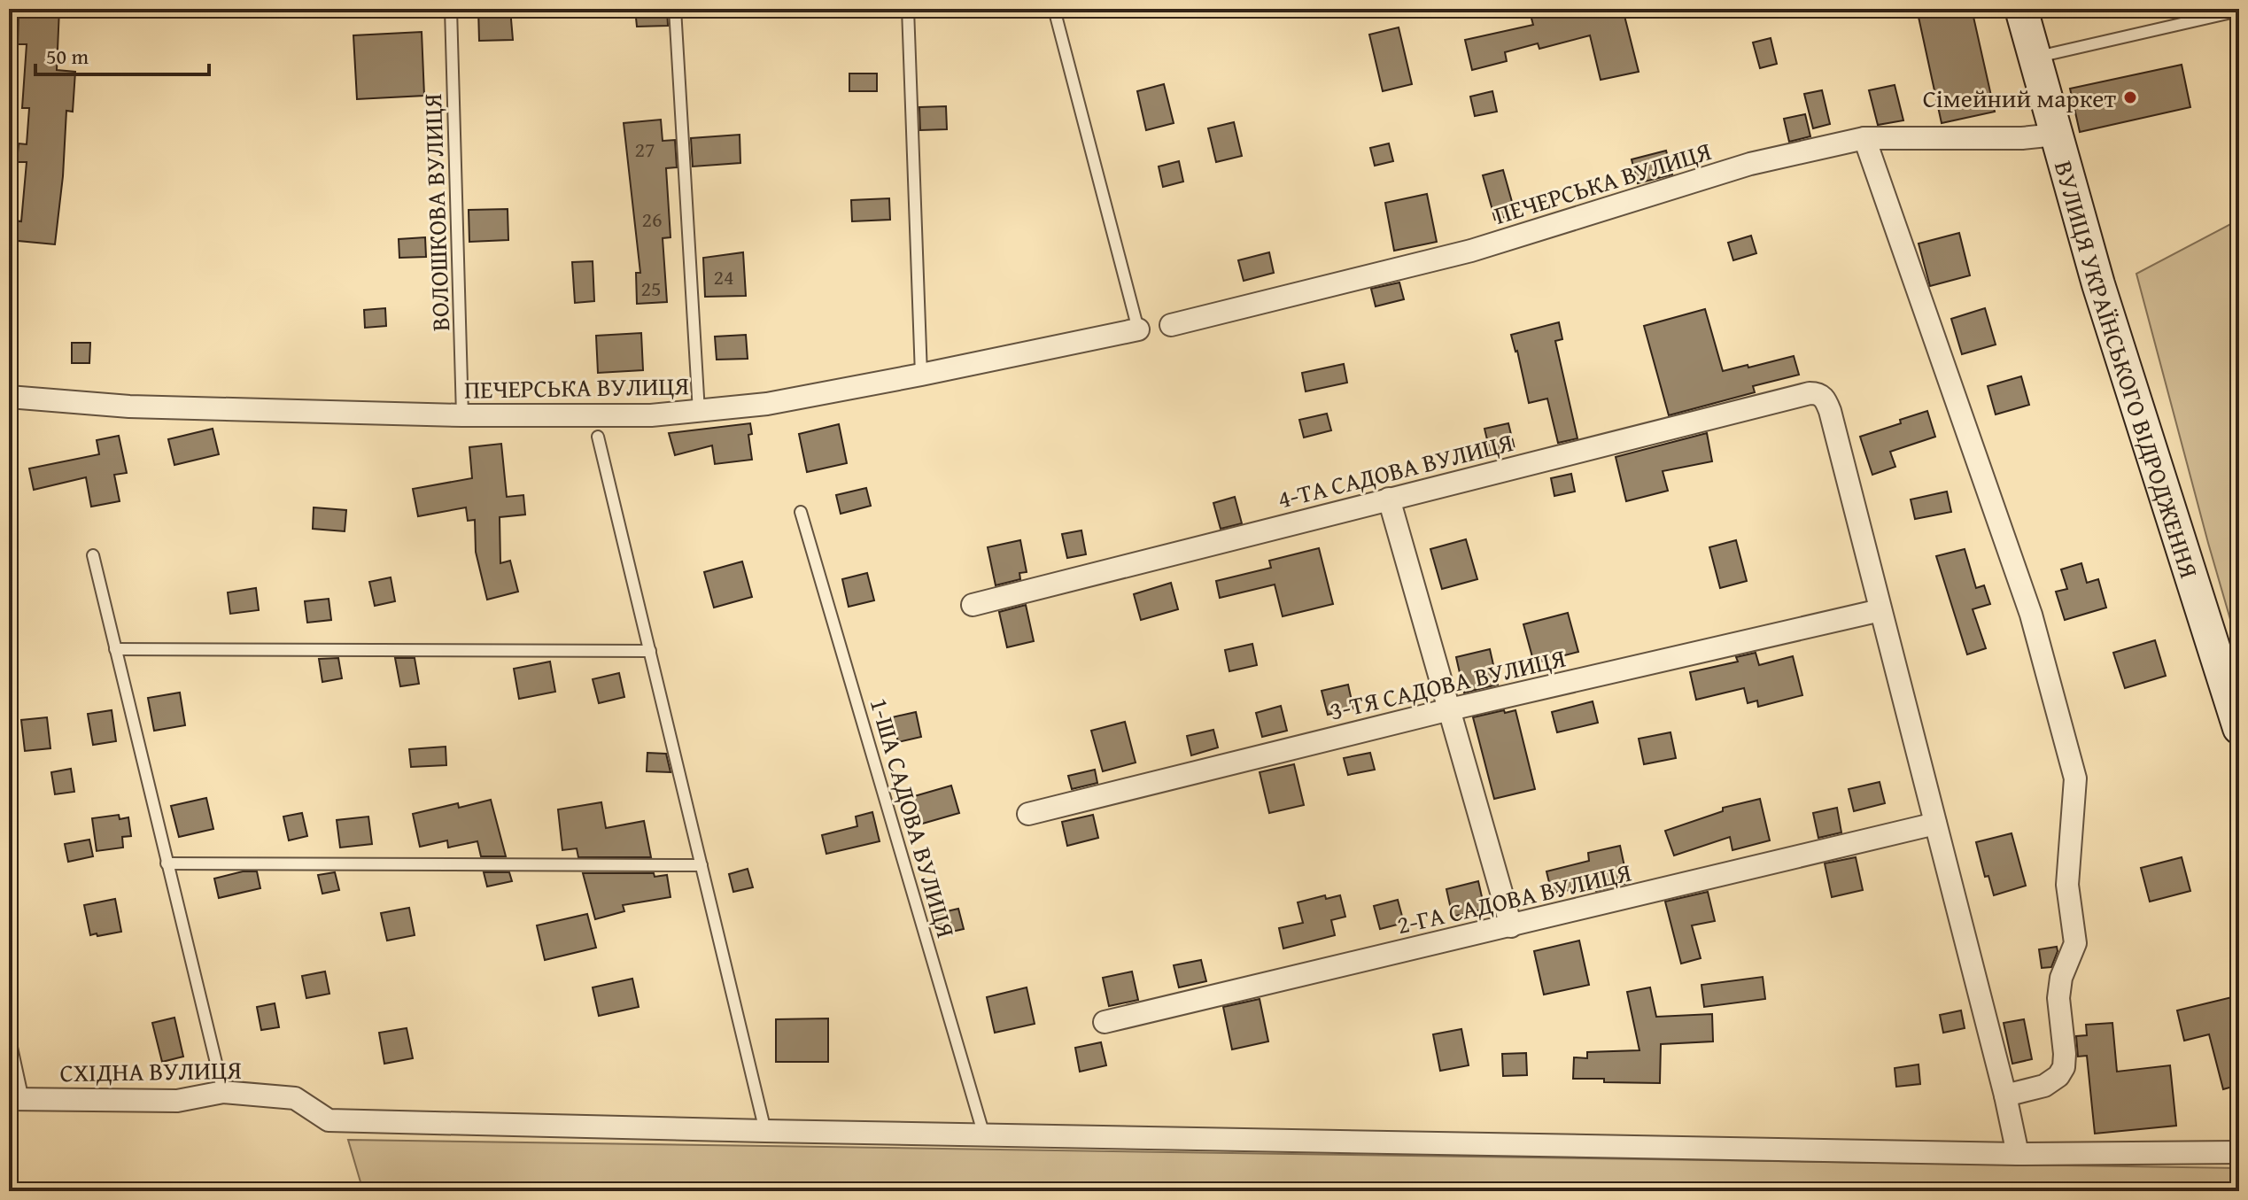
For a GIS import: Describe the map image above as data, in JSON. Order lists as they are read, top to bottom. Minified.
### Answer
{"streets":{"street":["ПЕЧЕРСЬКА ВУЛИЦЯ","ВУЛИЦЯ УКРАЇНСЬКОГО ВІДРОДЖЕННЯ","4-ТА САДОВА ВУЛИЦЯ","3-ТЯ САДОВА ВУЛИЦЯ","2-ГА САДОВА ВУЛИЦЯ","СХІДНА ВУЛИЦЯ"],"lane":["ВОЛОШКОВА ВУЛИЦЯ","1-ША САДОВА ВУЛИЦЯ"]},"crossings":[["ПЕЧЕРСЬКА ВУЛИЦЯ","ВОЛОШКОВА ВУЛИЦЯ"],["ПЕЧЕРСЬКА ВУЛИЦЯ","ВУЛИЦЯ УКРАЇНСЬКОГО ВІДРОДЖЕННЯ"],["4-ТА САДОВА ВУЛИЦЯ","3-ТЯ САДОВА ВУЛИЦЯ"]],"places":["Сімейний маркет"],"house_numbers":["27","26","24","25"],"scale_bar":"50 m"}
